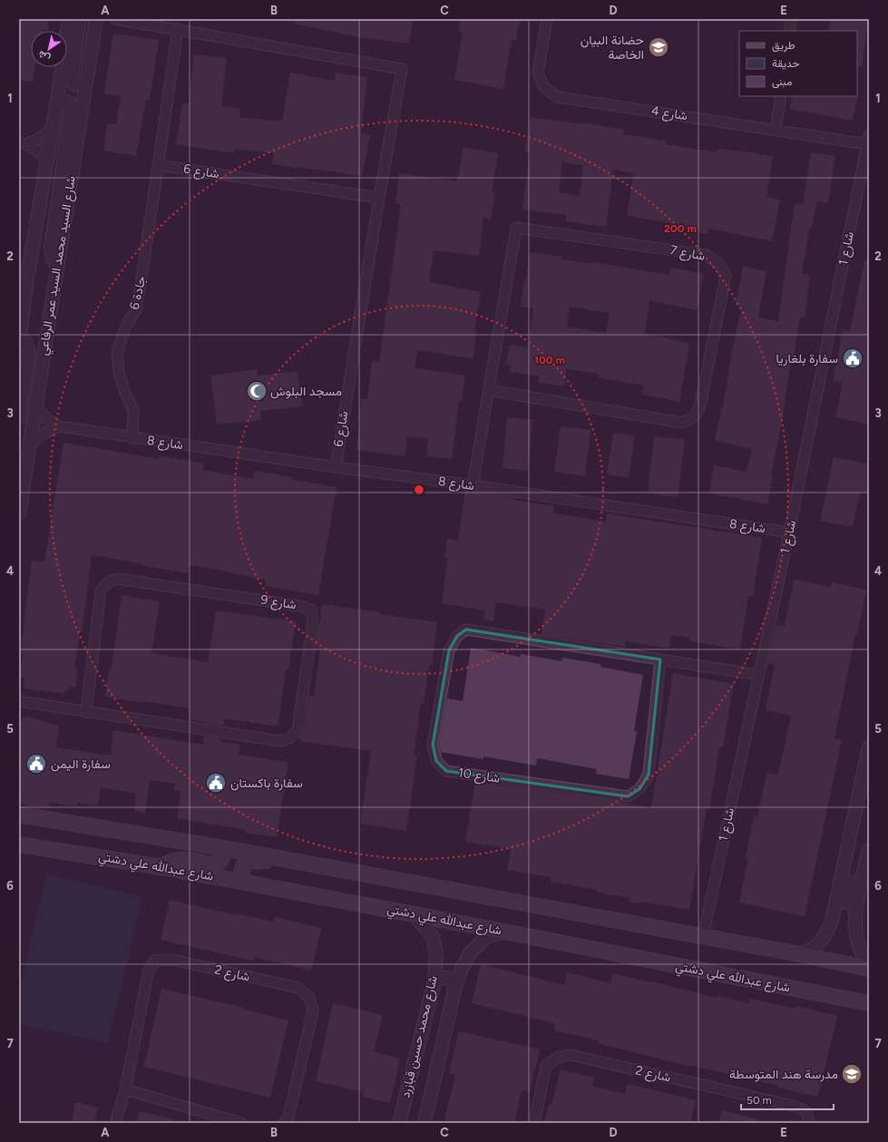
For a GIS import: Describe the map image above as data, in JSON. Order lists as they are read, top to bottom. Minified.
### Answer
{"streets":{"main road":["شارع عبدالله علي دشتي"],"street":["شارع 4","شارع 6","شارع 1","شارع 7","شارع السيد محمد السيد عمر الرفاعي","جادة 6","شارع 8","شارع 9","شارع 10","شارع 2","شارع محمد حسين قبازرد"]},"crossings":[["شارع 4","شارع 1"],["شارع 6","جادة 6"],["شارع 6","شارع 8"],["شارع 1","شارع 8"],["شارع 1","شارع 10"],["شارع 7","شارع 8"],["شارع السيد محمد السيد عمر الرفاعي","شارع 8"],["جادة 6","شارع 8"],["شارع عبدالله علي دشتي","شارع محمد حسين قبازرد"]],"places":{"school or university":["حضانة البيان الخاصة","مدرسة هند المتوسطة"],"public building":["سفارة بلغاريا","سفارة اليمن","سفارة باكستان"],"mosque":["مسجد البلوش"]},"legend":["طريق","حديقة","مبنى"],"scale_bar":"50 m","north":"bottom left","grid":{"columns":["A","B","C","D","E"],"rows":["1","2","3","4","5","6","7"]},"rings":["200 m","100 m"]}
